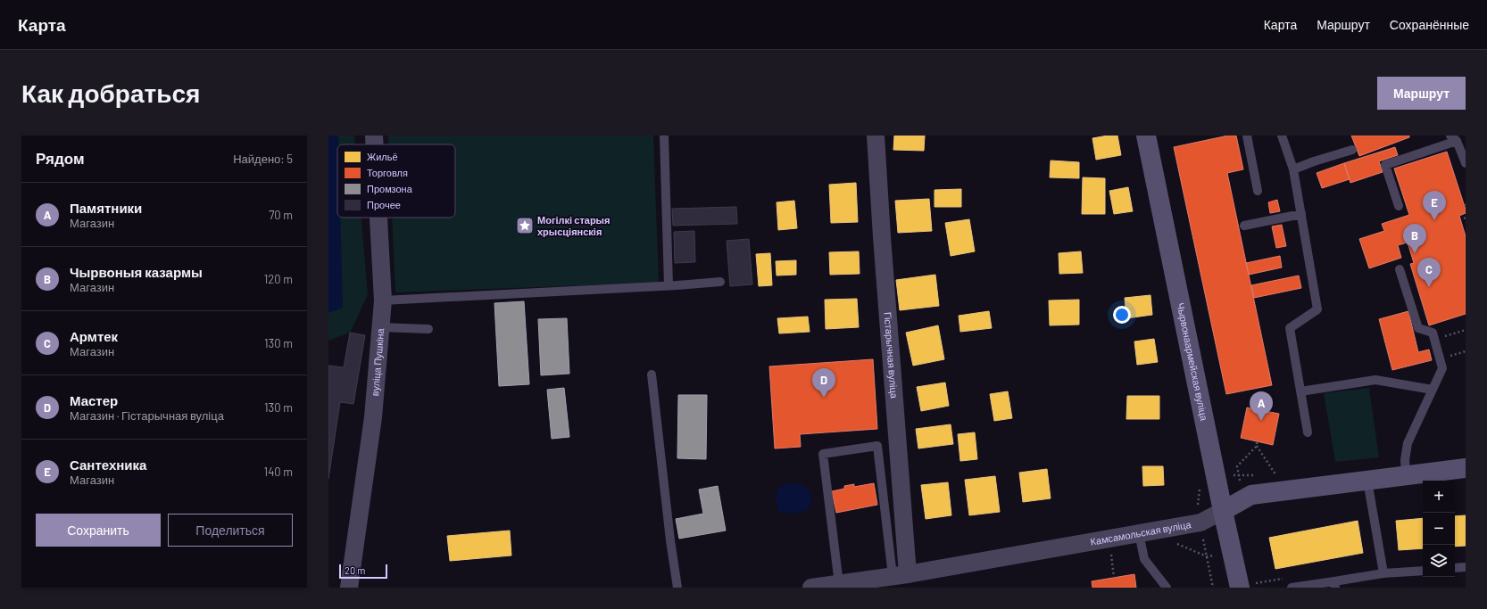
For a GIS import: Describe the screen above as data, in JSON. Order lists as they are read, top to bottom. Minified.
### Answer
{"streets":{"main road":["Чырвонаармейская вуліца","Камсамольская вуліца"],"street":["Гістарычная вуліца","вуліца Пушкіна"]},"crossings":[["Гістарычная вуліца","Камсамольская вуліца"],["Чырвонаармейская вуліца","Камсамольская вуліца"]],"places":{"place":["Могілкі старыя хрысціянскія"]},"legend":["Жильё","Торговля","Промзона","Прочее"],"scale_bar":"20 m","page":{"header":"Карта","nav":["Карта","Маршрут","Сохранённые"],"buttons":["Маршрут",["Сохранить","Поделиться"]],"title":"Как добраться","heading":["Рядом","Найдено: 5"],"list":[{"mark":"A","name":"Памятники","note":"Магазин","value":"70 m"},{"mark":"B","name":"Чырвоныя казармы","note":"Магазин","value":"120 m"},{"mark":"C","name":"Армтек","note":"Магазин","value":"130 m"},{"mark":"D","name":"Мастер","note":"Магазин · Гістарычная вуліца","value":"130 m"},{"mark":"E","name":"Сантехника","note":"Магазин","value":"140 m"}],"pins":["E","B","C","D","A"],"map_buttons":["+","−"],"scale":"20 m"}}
